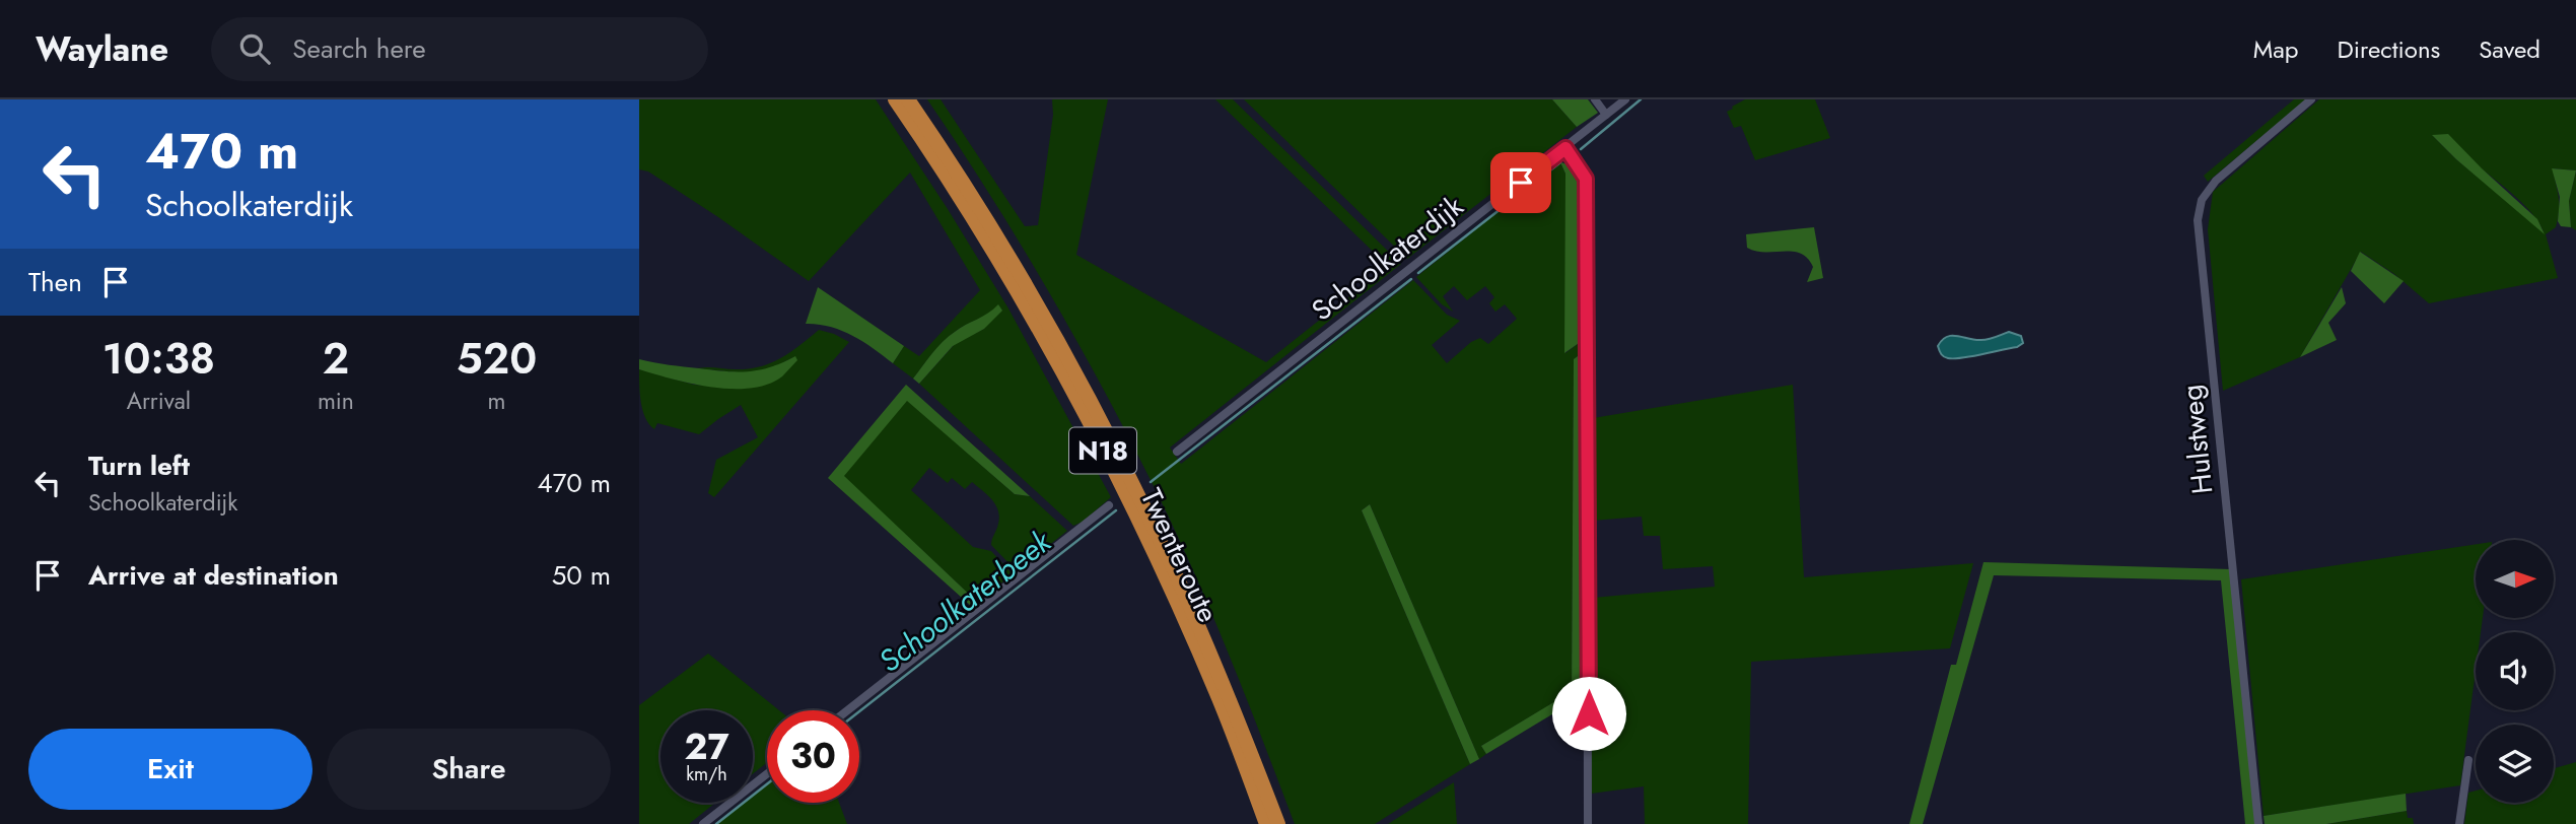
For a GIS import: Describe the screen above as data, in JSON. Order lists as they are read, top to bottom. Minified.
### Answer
{"streets":{"highway":["N18","Twenteroute"],"street":["Schoolkaterdijk","Hulstweg"]},"water":["Schoolkaterbeek"],"north":"right","page":{"header":"Waylane","search":"Search here","nav":["Map","Directions","Saved"],"turn":["470 m","Schoolkaterdijk"],"then":"Then","eta":["10:38","Arrival","2","min","520","m"],"list":[{"name":"Turn left","note":"Schoolkaterdijk","value":"470 m"},{"name":"Arrive at destination","value":"50 m"}],"speed":"27 km/h","limit":"30","buttons":["Exit","Share"]}}
